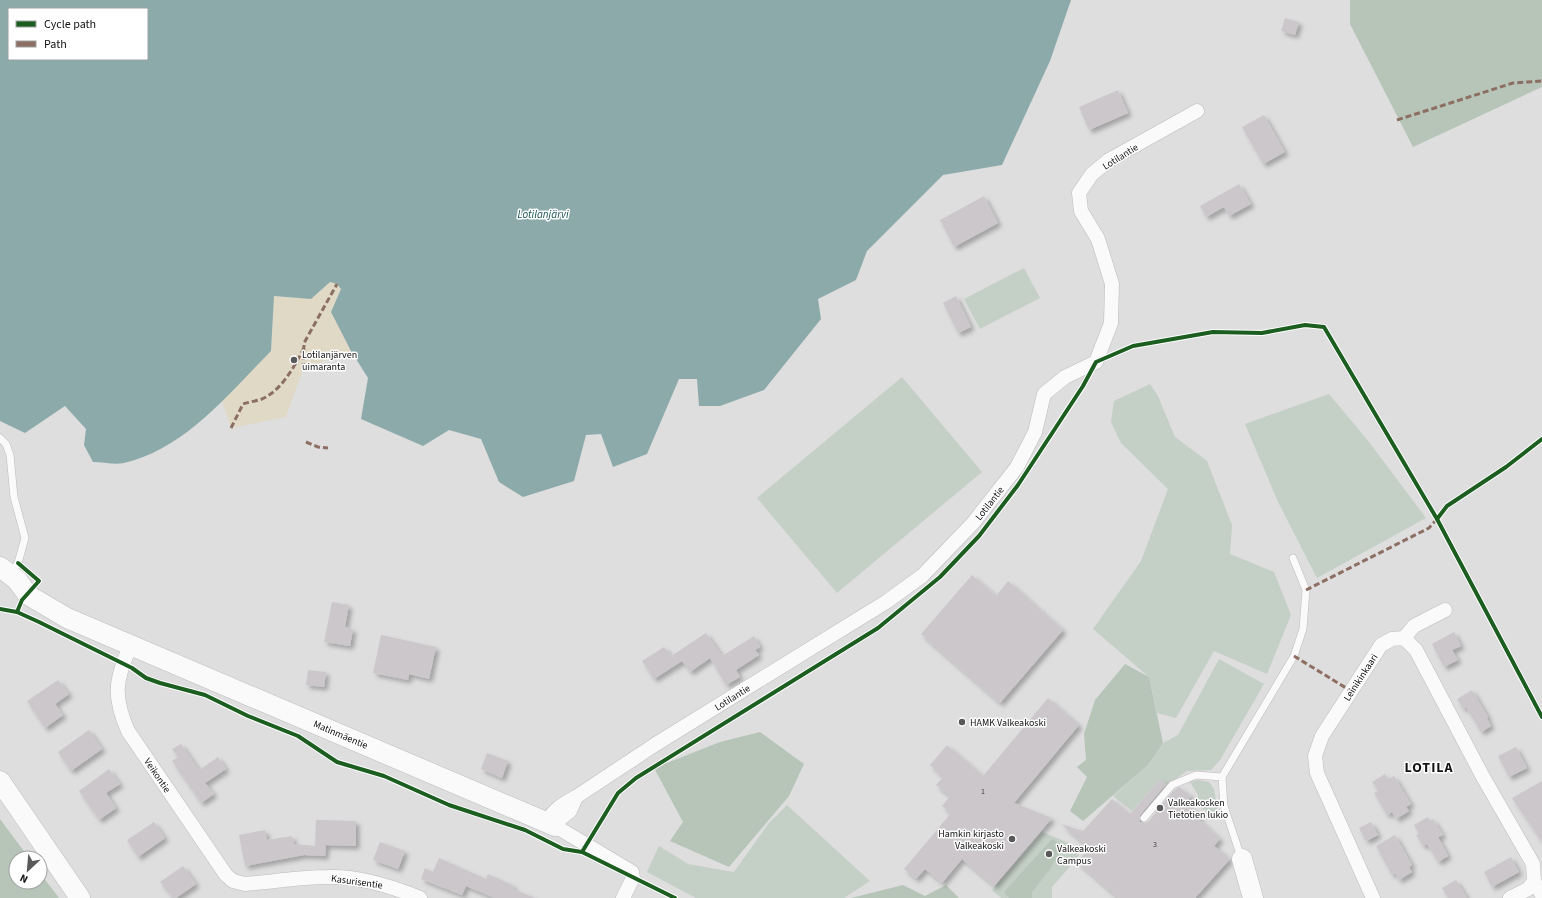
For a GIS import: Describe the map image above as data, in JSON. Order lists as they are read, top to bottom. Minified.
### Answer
{"streets":{"street":["Lotilantie","Leinikinkaari","Matinmäentie","Veikontie","Kasurisentie"]},"crossings":[["Lotilantie","Matinmäentie"],["Matinmäentie","Veikontie"],["Veikontie","Kasurisentie"]],"districts":["LOTILA"],"water":["Lotilanjärvi"],"places":["Lotilanjärven uimaranta","HAMK Valkeakoski","Valkeakosken Tietotien lukio","Hamkin kirjasto Valkeakoski","Valkeakoski Campus"],"house_numbers":["1","3"],"legend":["Cycle path","Path"],"north":"bottom left"}
